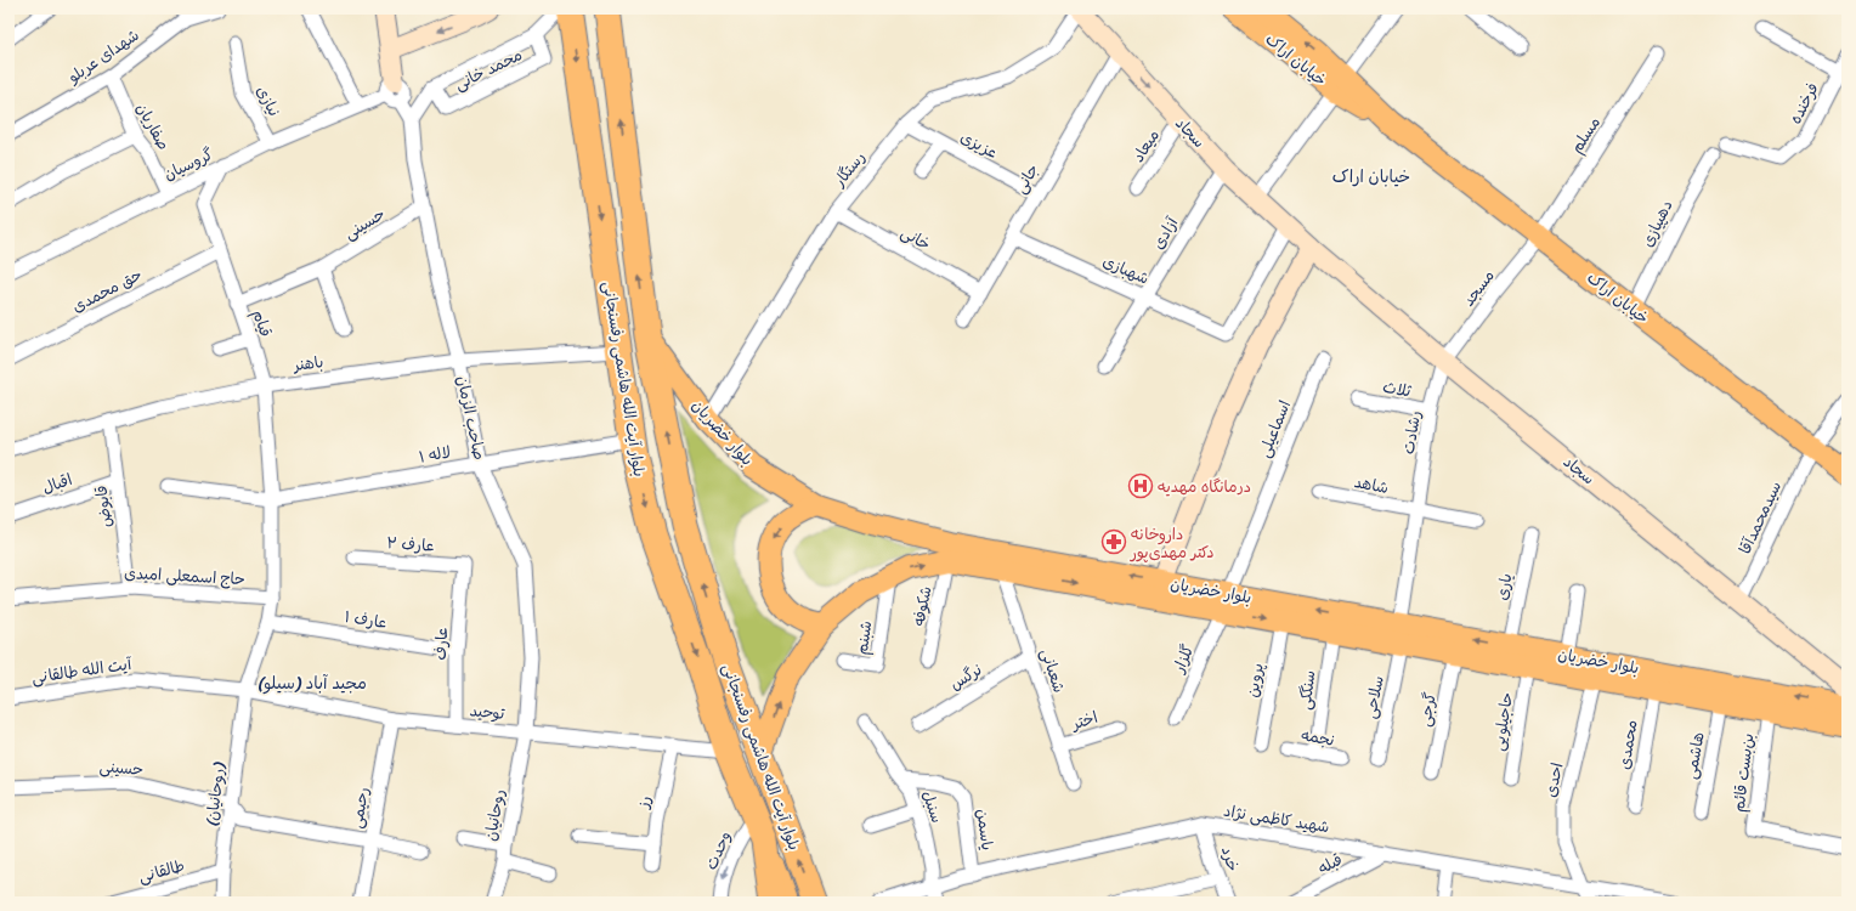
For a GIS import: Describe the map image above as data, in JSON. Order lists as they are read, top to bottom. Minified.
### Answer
{"streets":{"highway":["بلوار آیت الله هاشمی رفسنجانی"],"main road":["خیابان اراک","بلوار خضریان"],"street":["شهدای عربلو","محمد خانی","نیازی","فرخنده","صفاریان","سجاد","مسلم","عزیزی","میعاد","گروسیان","رستگار","جانی","حسینی","دهپیازی","آزادی","خانی","شهبازی","مسجد","حق محمدی","قیام","باهنر","ثلاث","صاحب الزمان","اسماعیلی","رشادت","لاله ۱","اقبال","شاهد","قابوض","سیدمحمدآقا","عارف ۲","حاج اسمعلی امیدی","یاری","شکوفه","عارف ۱","شبنم","عارف","گلزار","آیت الله طالقانی","شعبانی","نرگس","پروین","سنگکی","سلاحی","گرجی","توحید","اختر","حاجیلویی","نجمه","محمدی","هاشمی","بن‌بست قائم","احدی","(روحانیان)","رز","سنبل","رحیمی","روحانیان","شهید کاظمی نژاد","یاسمن","وحدت","خرد","قبله","طالقانی"]},"crossings":[["شهدای عربلو","صفاریان"],["خیابان اراک","مسلم"],["خیابان اراک","دهپیازی"],["خیابان اراک","مسجد"],["خیابان اراک","سیدمحمدآقا"],["محمد خانی","صاحب الزمان"],["نیازی","گروسیان"],["صفاریان","گروسیان"],["سجاد","میعاد"],["سجاد","رستگار"],["سجاد","جانی"],["سجاد","آزادی"],["سجاد","شهبازی"],["سجاد","مسجد"],["سجاد","رشادت"],["سجاد","سیدمحمدآقا"],["مسلم","مسجد"],["عزیزی","رستگار"],["عزیزی","جانی"],["گروسیان","قیام"],["گروسیان","صاحب الزمان"],["رستگار","خانی"],["رستگار","بلوار خضریان"],["جانی","خانی"],["جانی","شهبازی"],["حسینی","قیام"],["حسینی","صاحب الزمان"],["حسینی","(روحانیان)"],["آزادی","شهبازی"],["مسجد","رشادت"],["حق محمدی","قیام"],["قیام","باهنر"],["قیام","لاله ۱"],["باهنر","بلوار آیت الله هاشمی رفسنجانی"],["باهنر","صاحب الزمان"],["باهنر","قابوض"],["بلوار آیت الله هاشمی رفسنجانی","بلوار خضریان"],["بلوار آیت الله هاشمی رفسنجانی","لاله ۱"],["بلوار آیت الله هاشمی رفسنجانی","توحید"],["بلوار آیت الله هاشمی رفسنجانی","وحدت"],["ثلاث","رشادت"],["صاحب الزمان","لاله ۱"],["صاحب الزمان","توحید"],["صاحب الزمان","روحانیان"],["اسماعیلی","بلوار خضریان"],["اسماعیلی","گلزار"],["بلوار خضریان","رشادت"],["بلوار خضریان","یاری"],["بلوار خضریان","شکوفه"],["بلوار خضریان","شبنم"],["بلوار خضریان","گلزار"],["بلوار خضریان","شعبانی"],["بلوار خضریان","پروین"],["بلوار خضریان","سنگکی"],["بلوار خضریان","سلاحی"],["بلوار خضریان","گرجی"],["بلوار خضریان","حاجیلویی"],["بلوار خضریان","محمدی"],["بلوار خضریان","هاشمی"],["بلوار خضریان","بن‌بست قائم"],["بلوار خضریان","احدی"],["رشادت","شاهد"],["رشادت","سلاحی"],["اقبال","قابوض"],["قابوض","حاج اسمعلی امیدی"],["عارف ۲","عارف"],["عارف ۱","عارف"],["عارف","توحید"],["آیت الله طالقانی","توحید"],["آیت الله طالقانی","(روحانیان)"],["شعبانی","نرگس"],["شعبانی","اختر"],["سنگکی","نجمه"],["توحید","(روحانیان)"],["توحید","رز"],["توحید","رحیمی"],["توحید","روحانیان"],["احدی","شهید کاظمی نژاد"],["(روحانیان)","طالقانی"],["سنبل","شهید کاظمی نژاد"],["سنبل","یاسمن"],["شهید کاظمی نژاد","یاسمن"],["شهید کاظمی نژاد","خرد"],["شهید کاظمی نژاد","قبله"]],"one_way":["وحدت"],"districts":["خیابان اراک","(مجید آباد (سیلو"],"places":{"hospital":["درمانگاه مهدیه"],"pharmacy":["داروخانه دکتر مهدی‌پور"]}}
